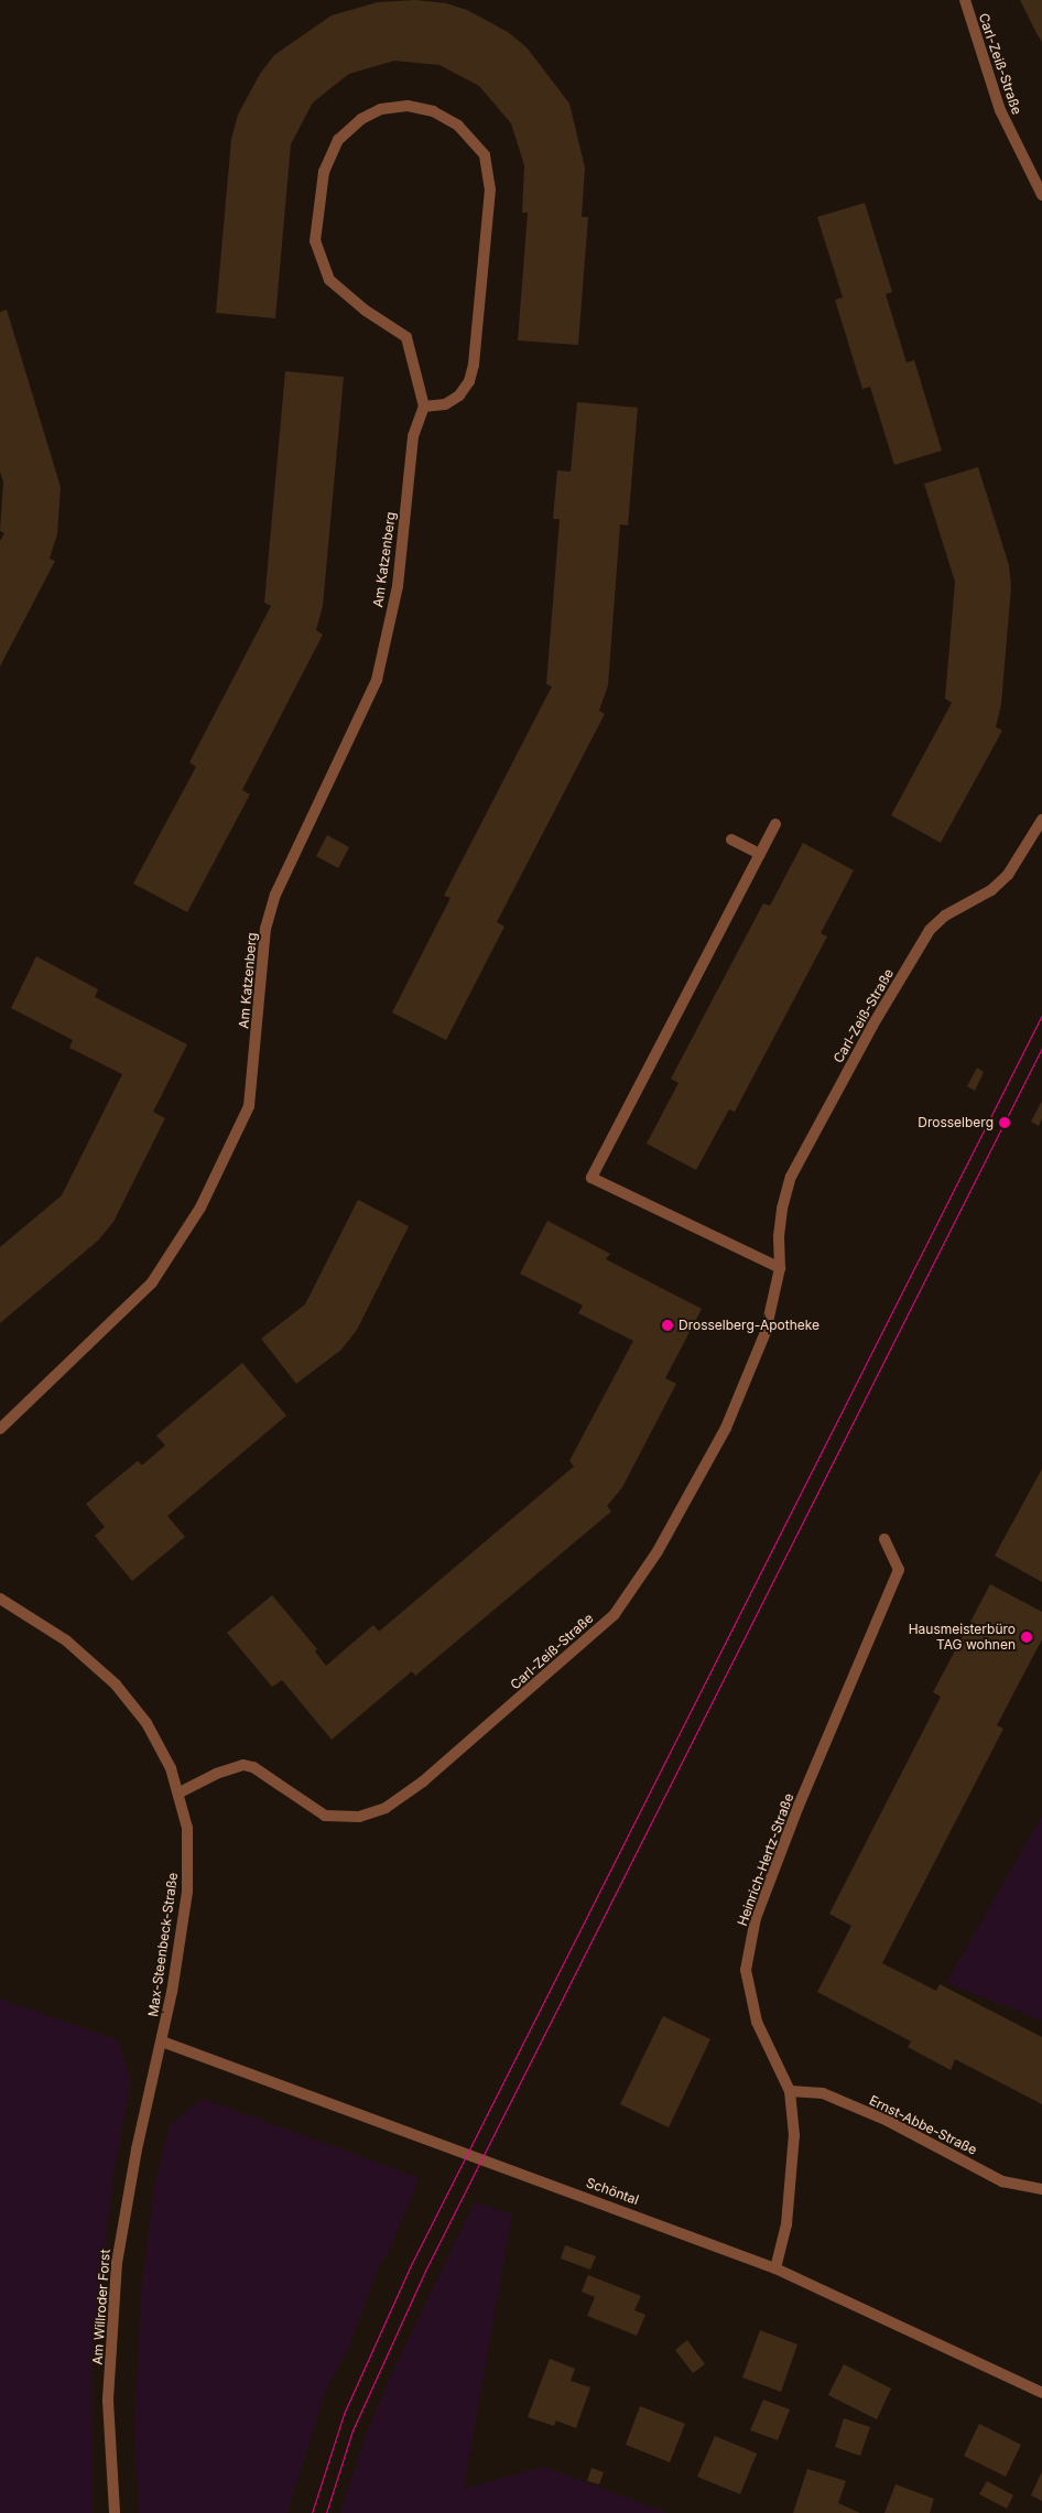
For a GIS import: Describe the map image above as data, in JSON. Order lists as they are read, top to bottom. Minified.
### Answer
{"streets":{"street":["Carl-Zeiß-Straße","Am Katzenberg","Heinrich-Hertz-Straße","Max-Steenbeck-Straße","Ernst-Abbe-Straße","Schöntal","Am Willroder Forst"]},"crossings":[["Carl-Zeiß-Straße","Max-Steenbeck-Straße"],["Heinrich-Hertz-Straße","Ernst-Abbe-Straße"],["Heinrich-Hertz-Straße","Schöntal"],["Max-Steenbeck-Straße","Schöntal"],["Max-Steenbeck-Straße","Am Willroder Forst"],["Schöntal","Am Willroder Forst"]],"places":["Drosselberg","Drosselberg-Apotheke","Hausmeisterbüro TAG wohnen"]}
